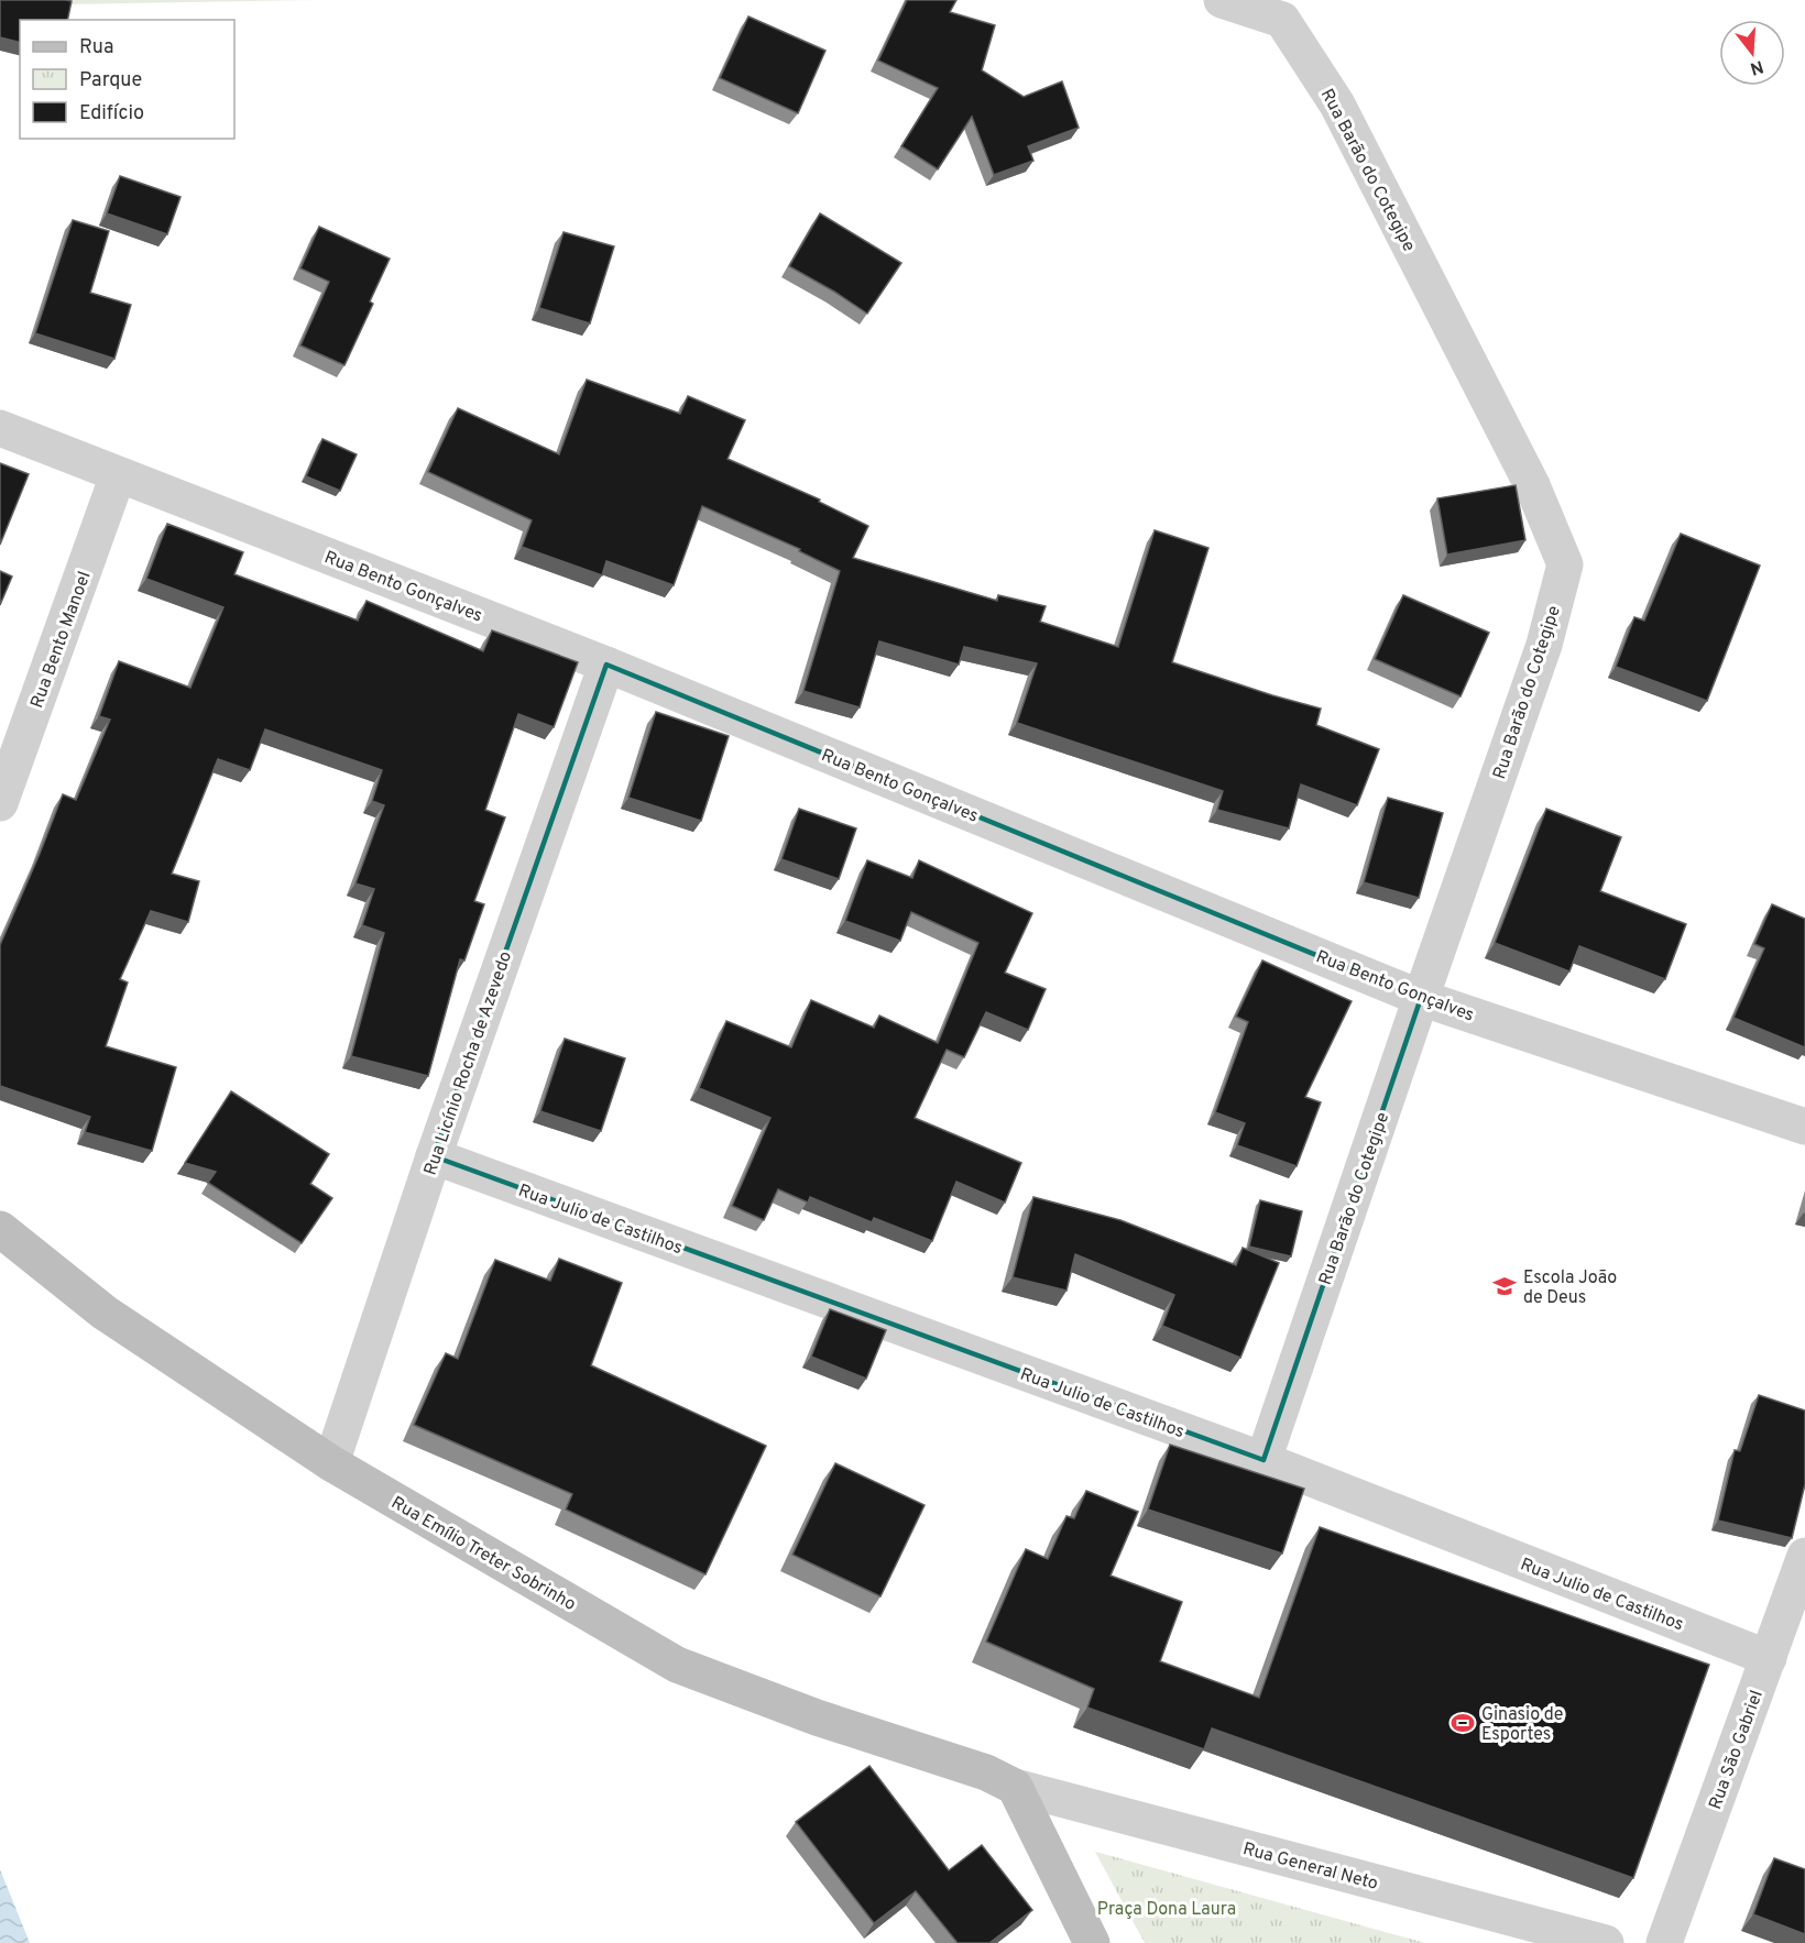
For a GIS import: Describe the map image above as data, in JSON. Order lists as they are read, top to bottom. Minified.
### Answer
{"streets":{"main road":["Rua Emílio Treter Sobrinho"],"street":["Rua Barão do Cotegipe","Rua Bento Gonçalves","Rua Bento Manoel","Rua Licínio Rocha de Azevedo","Rua Julio de Castilhos","Rua São Gabriel","Rua General Neto"]},"crossings":[["Rua Barão do Cotegipe","Rua Bento Gonçalves"],["Rua Barão do Cotegipe","Rua Julio de Castilhos"],["Rua Bento Gonçalves","Rua Bento Manoel"],["Rua Bento Gonçalves","Rua Licínio Rocha de Azevedo"],["Rua Licínio Rocha de Azevedo","Rua Julio de Castilhos"],["Rua Licínio Rocha de Azevedo","Rua Emílio Treter Sobrinho"],["Rua Julio de Castilhos","Rua São Gabriel"],["Rua Emílio Treter Sobrinho","Rua General Neto"]],"parks":["Praça Dona Laura"],"places":{"school or university":["Escola João de Deus"],"sports":["Ginasio de Esportes"]},"legend":["Rua","Parque","Edifício"],"north":"bottom"}
